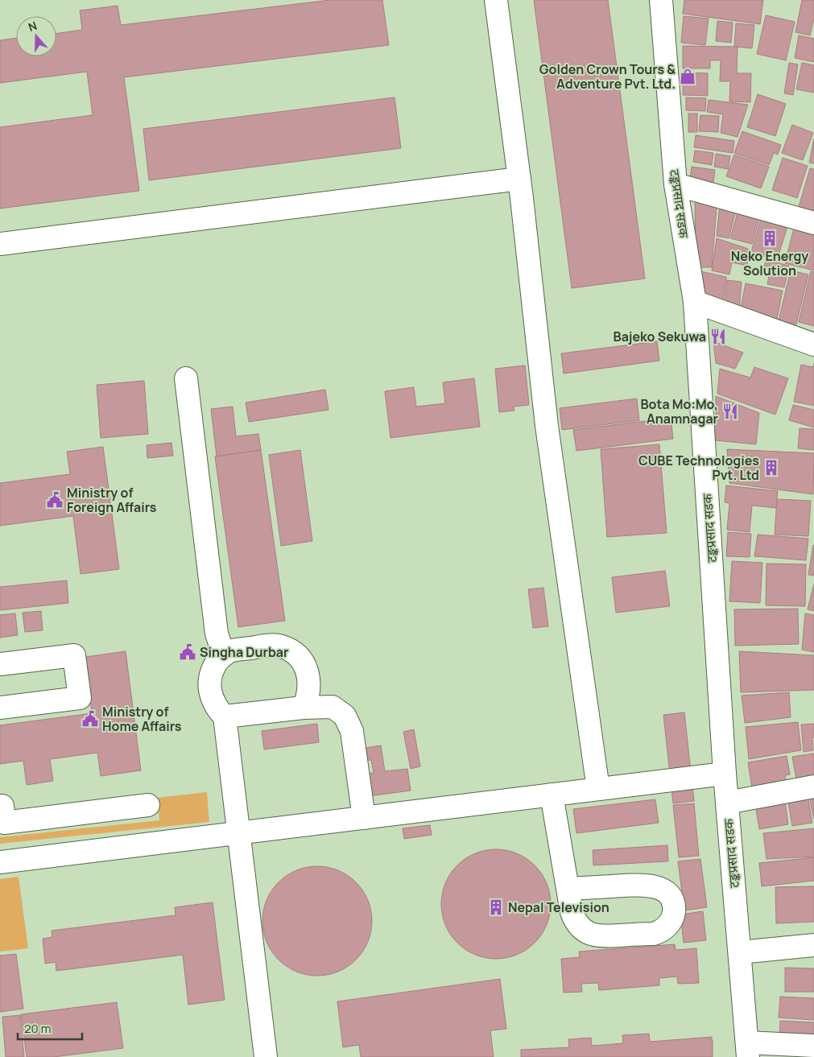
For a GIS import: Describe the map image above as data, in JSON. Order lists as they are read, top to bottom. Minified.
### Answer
{"streets":{"street":["टङ्कप्रसाद सडक"]},"places":{"shop":["Golden Crown Tours & Adventure Pvt. Ltd."],"building":["Neko Energy Solution","CUBE Technologies Pvt. Ltd","Nepal Television"],"restaurant":["Bajeko Sekuwa","Bota Mo:Mo, Anamnagar"],"public building":["Ministry of Foreign Affairs","Singha Durbar","Ministry of Home Affairs"]},"scale_bar":"20 m","north":"top"}
